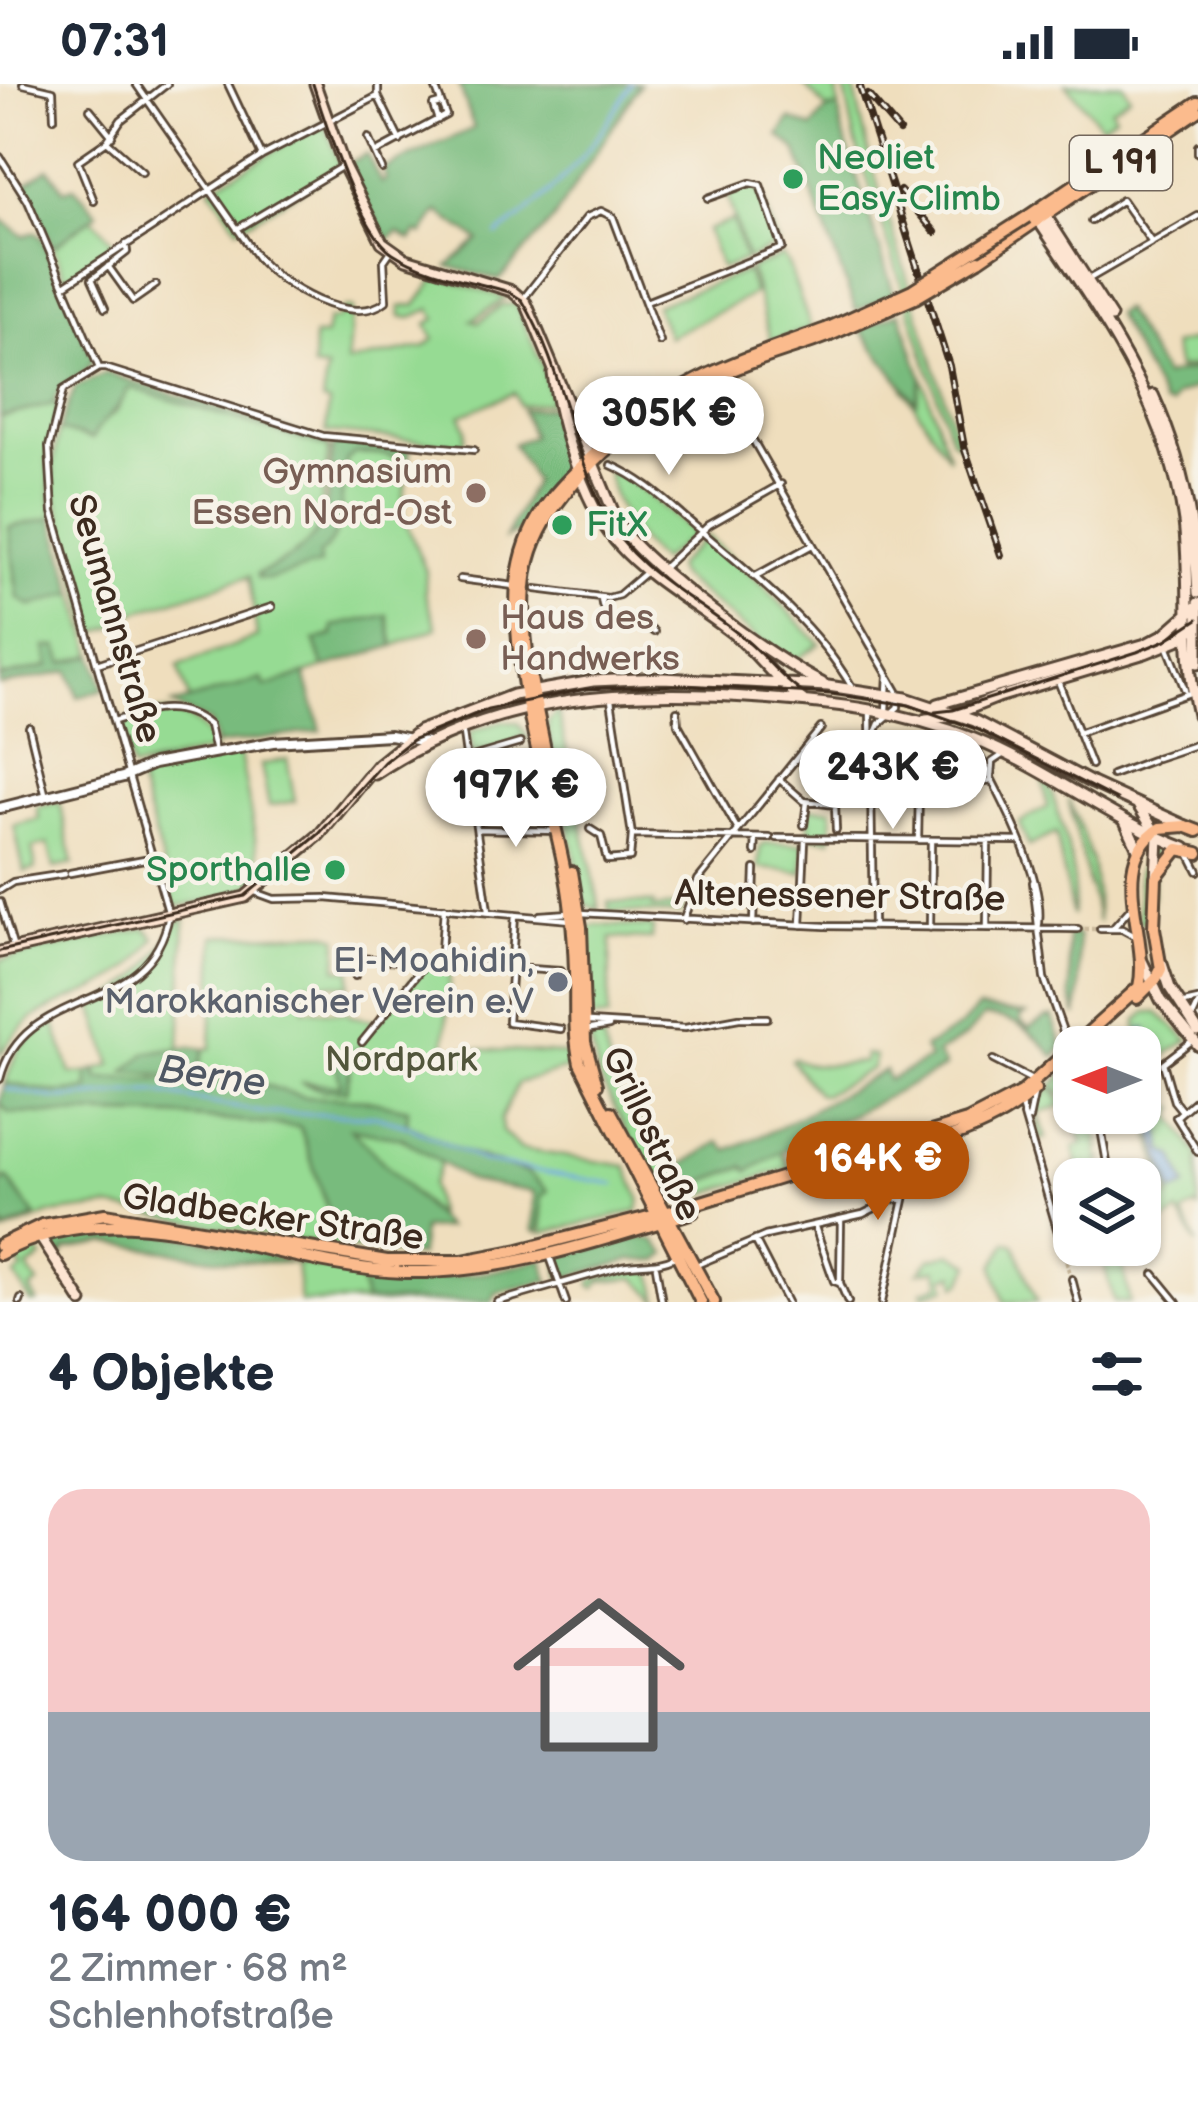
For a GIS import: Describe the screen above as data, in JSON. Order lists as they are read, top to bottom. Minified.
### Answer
{"streets":{"main road":["L 191","Grillostraße","Gladbecker Straße"],"street":["Seumannstraße","Altenessener Straße"]},"crossings":[["Altenessener Straße","Grillostraße"],["Grillostraße","Gladbecker Straße"]],"water":["Berne"],"parks":["Nordpark"],"places":["Neoliet Easy-Climb","Gymnasium Essen Nord-Ost","FitX","Haus des Handwerks","Sporthalle","El-Moahidin, Marokkanischer Verein e.V"],"north":"left","page":{"status":"07:31","price":["305K €","243K €","197K €","164K €"],"heading":"4 Objekte","list":[{"name":"164 000 €","note":"2 Zimmer · 68 m² · Schlenhofstraße"}]}}
